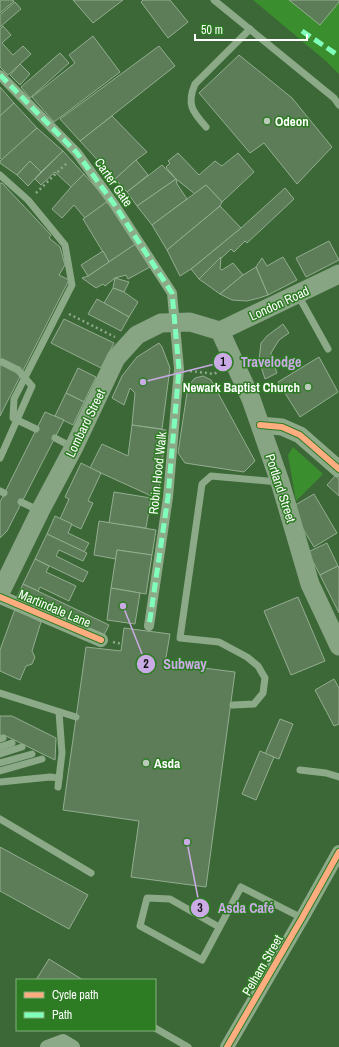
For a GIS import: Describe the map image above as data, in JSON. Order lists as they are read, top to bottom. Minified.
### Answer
{"streets":{"main road":["London Road","Lombard Street","Portland Street"],"street":["Carter Gate","Robin Hood Walk","Martindale Lane","Pelham Street"]},"crossings":[["Carter Gate","Lombard Street"],["Carter Gate","Robin Hood Walk"],["London Road","Lombard Street"],["London Road","Portland Street"],["Lombard Street","Robin Hood Walk"],["Lombard Street","Portland Street"]],"places":["Odeon","Travelodge","Newark Baptist Church","Subway","Asda","Asda Café"],"legend":["Cycle path","Path"],"scale_bar":"50 m"}
